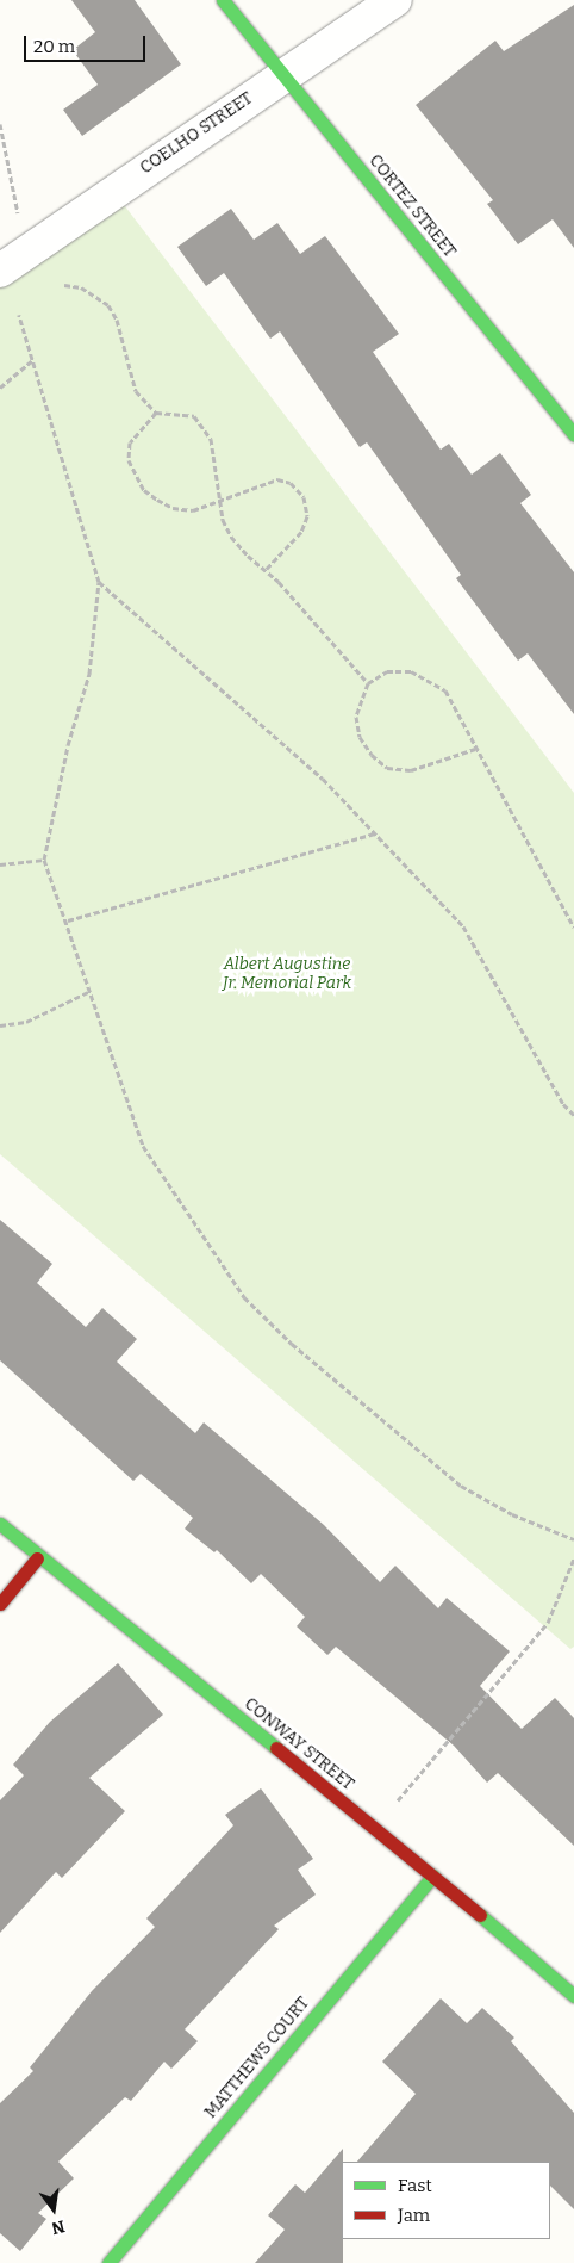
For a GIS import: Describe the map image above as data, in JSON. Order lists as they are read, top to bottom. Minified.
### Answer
{"streets":{"street":["COELHO STREET","CORTEZ STREET","CONWAY STREET","MATTHEWS COURT"]},"crossings":[["COELHO STREET","CORTEZ STREET"],["CONWAY STREET","MATTHEWS COURT"]],"parks":["Albert Augustine Jr. Memorial Park"],"legend":["Fast","Jam"],"scale_bar":"20 m","north":"bottom"}
